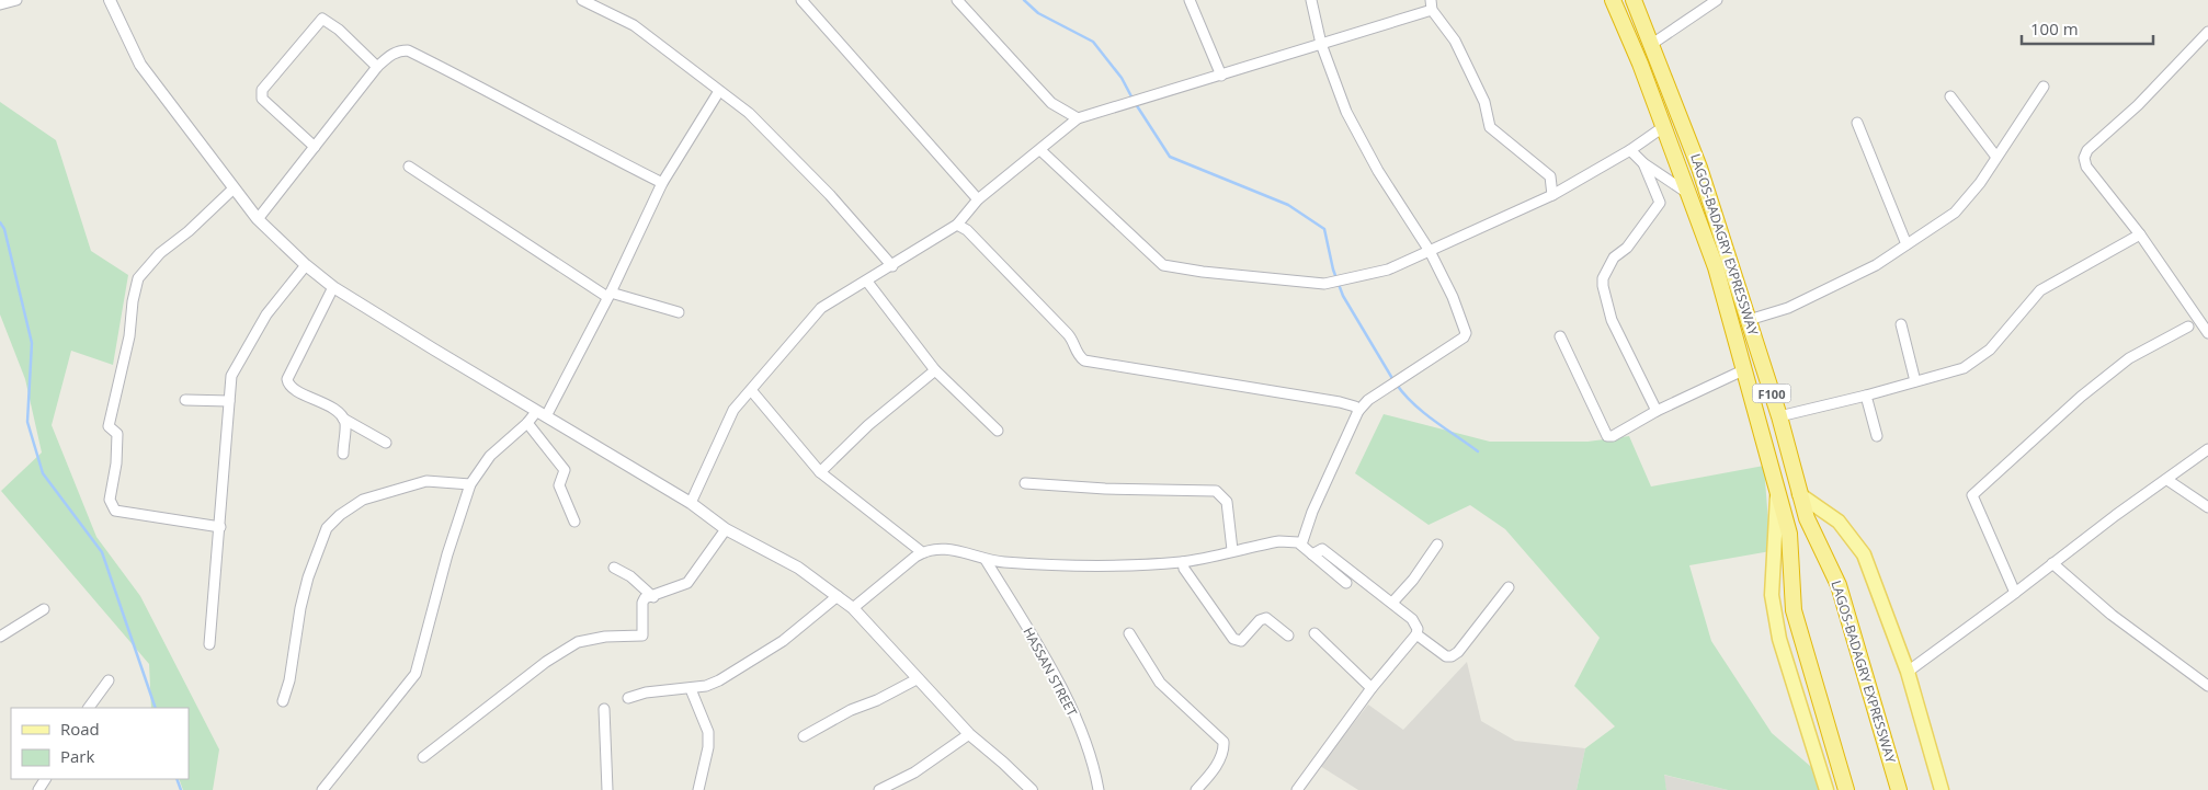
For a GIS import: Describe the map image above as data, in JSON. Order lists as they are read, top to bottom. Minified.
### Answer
{"streets":{"highway":["LAGOS-BADAGRY EXPRESSWAY","F100"],"street":["HASSAN STREET"]},"legend":["Road","Park"],"scale_bar":"100 m"}
